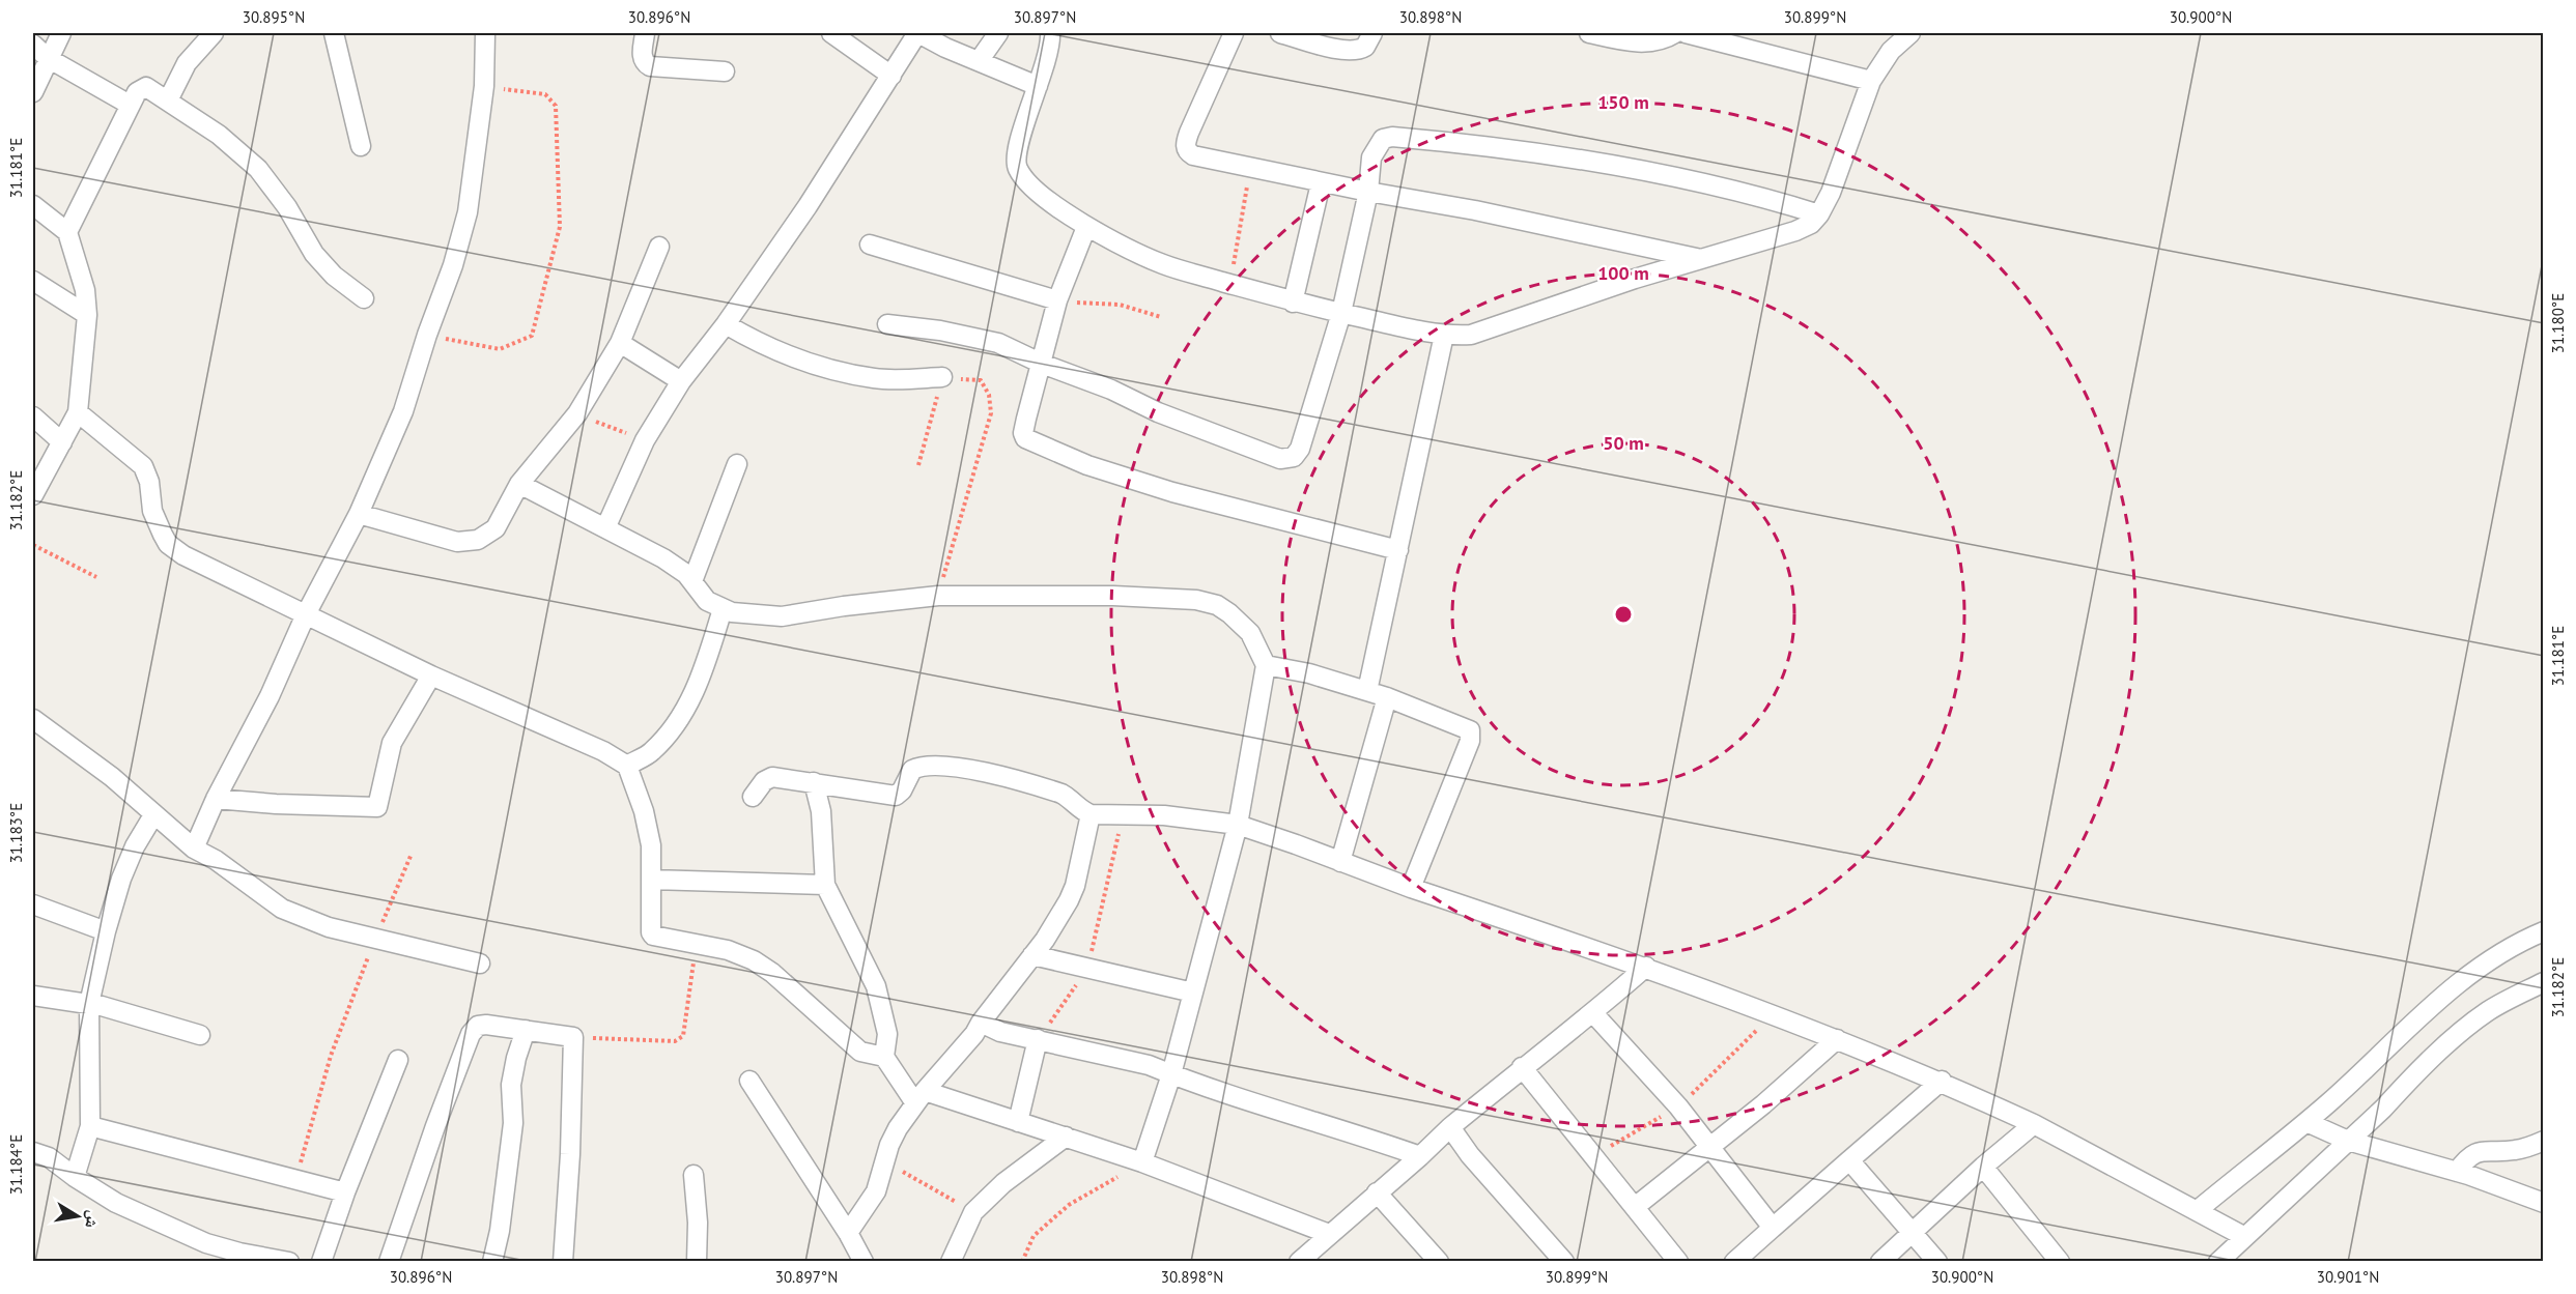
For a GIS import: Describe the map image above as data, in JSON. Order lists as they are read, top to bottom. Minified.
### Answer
{"north":"right","coordinates":["30.895°N","30.896°N","30.897°N","30.898°N","30.899°N","30.900°N","31.181°E","31.180°E","31.182°E","31.183°E","31.184°E","30.901°N"],"rings":["150 m","100 m","50 m"]}
